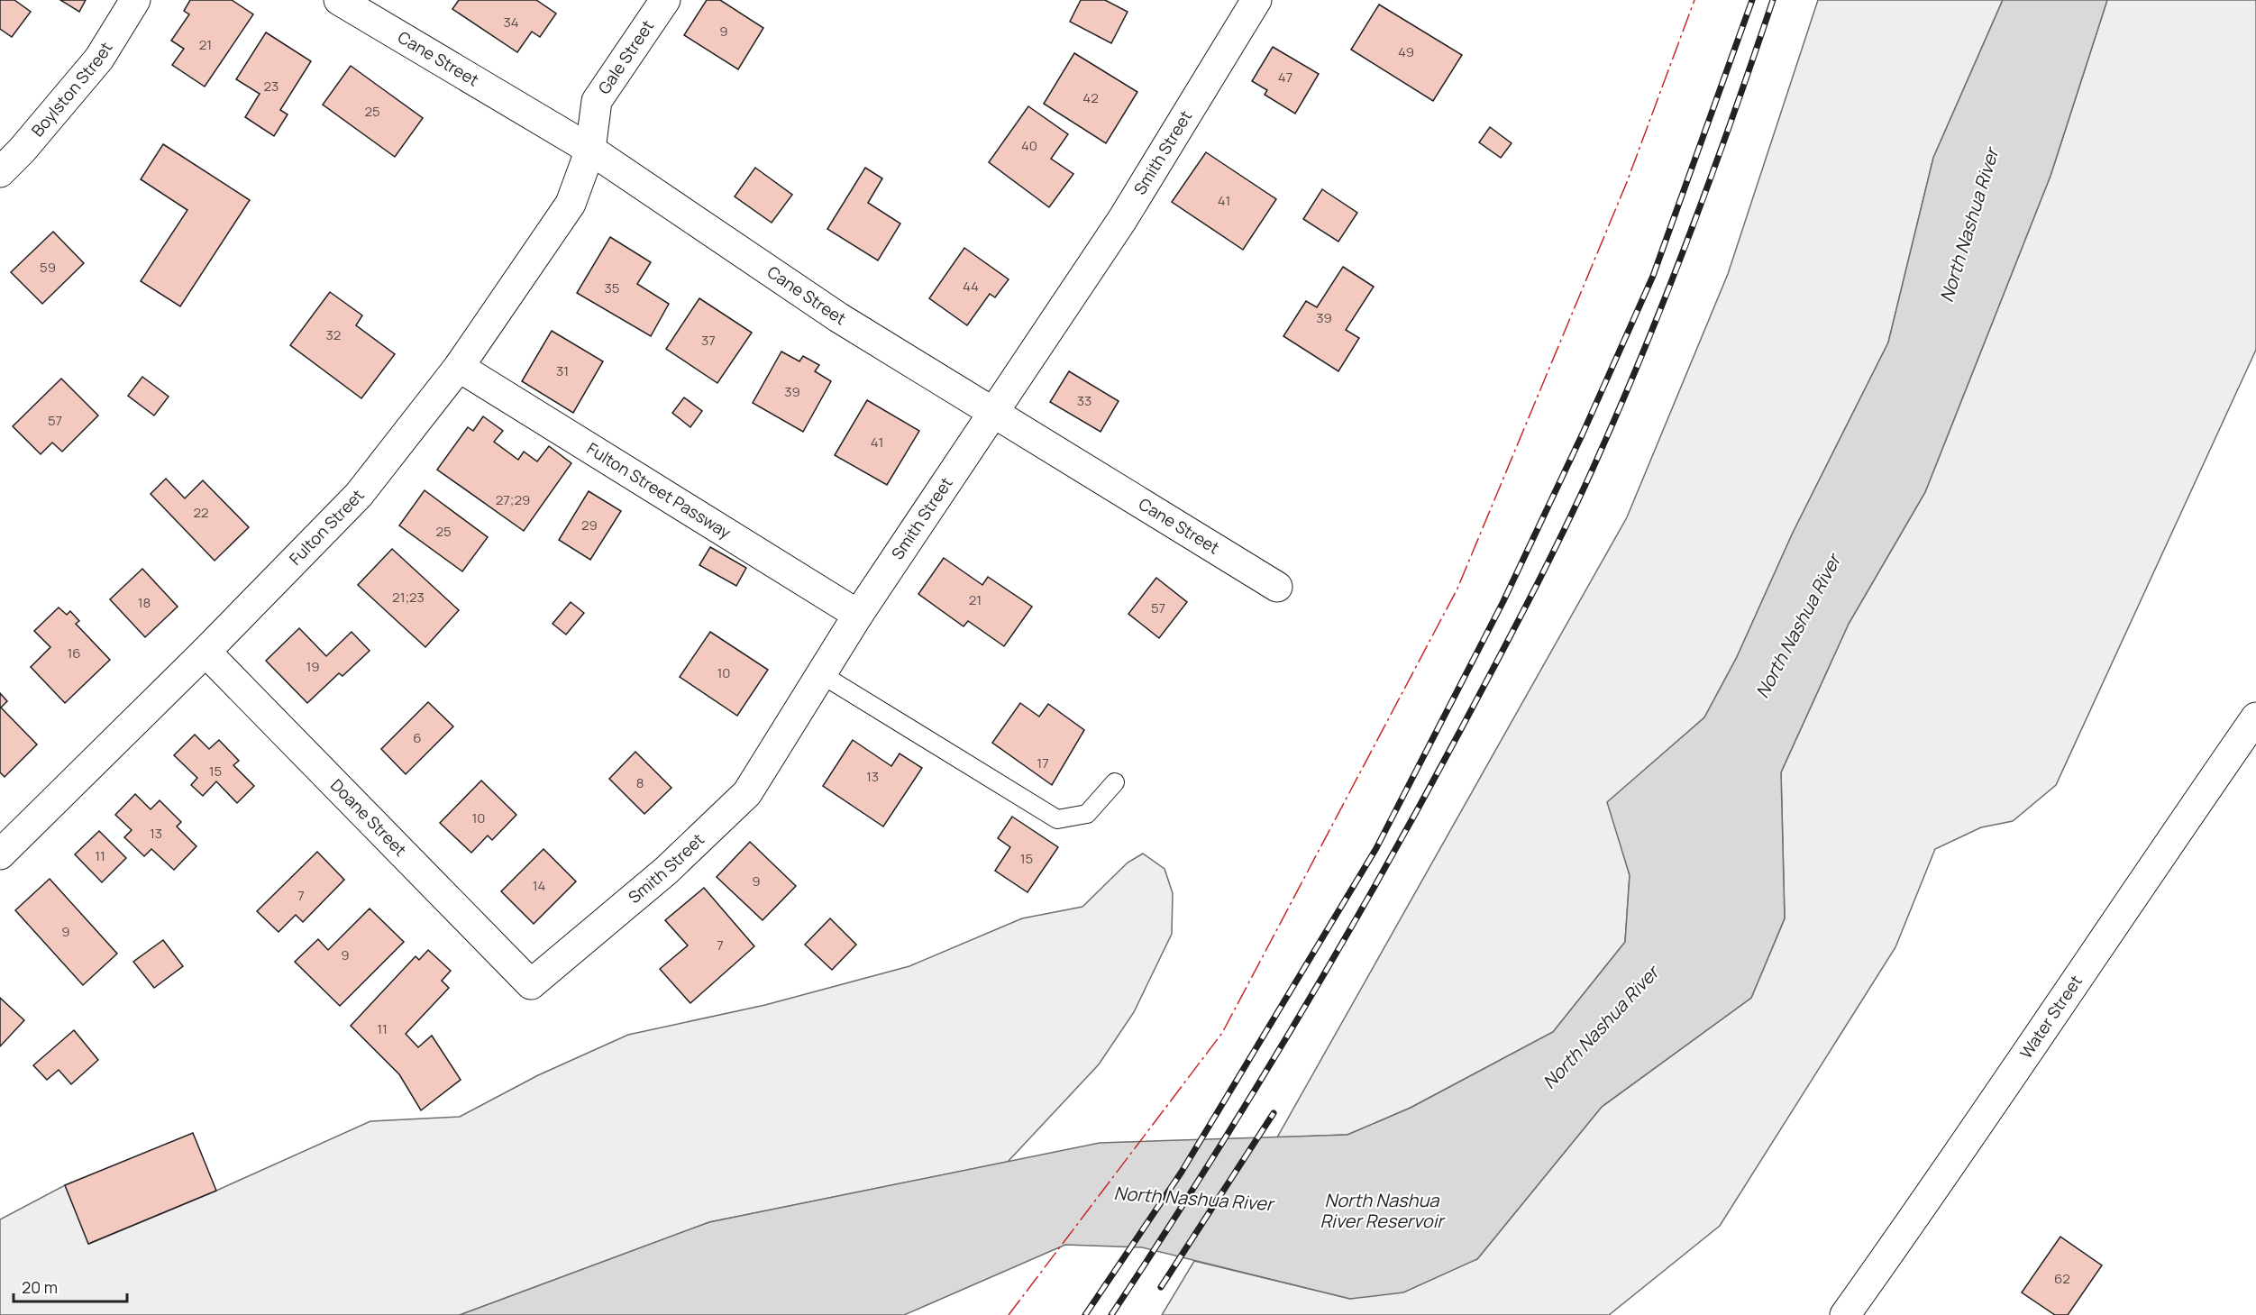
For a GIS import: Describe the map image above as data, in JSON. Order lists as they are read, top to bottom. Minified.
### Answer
{"streets":{"main road":["Gale Street","Cane Street","Boylston Street","Smith Street","Fulton Street Passway","Fulton Street","Doane Street","Water Street"]},"crossings":[["Gale Street","Cane Street"],["Gale Street","Fulton Street"],["Cane Street","Smith Street"],["Cane Street","Fulton Street"],["Smith Street","Fulton Street Passway"],["Smith Street","Doane Street"],["Fulton Street Passway","Fulton Street"],["Fulton Street","Doane Street"]],"water":["North Nashua River","North Nashua River Reservoir"],"house_numbers":["34","9","21","49","47","23","42","25","40","41","59","44","35","39","32","37","31","39","33","57","41","27;29","22","29","25","21;23","21","18","57","16","19","10","6","17","15","13","8","10","13","11","15","9","14","7","9","7","9","11","62"],"scale_bar":"20 m"}
